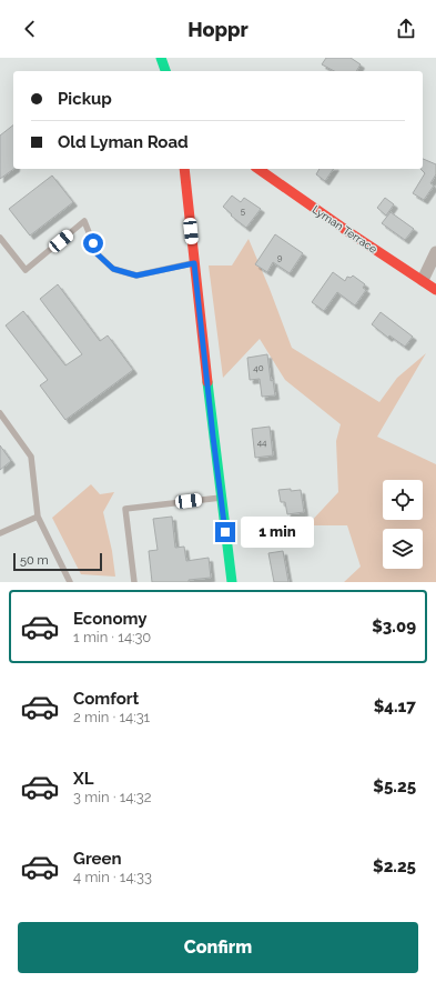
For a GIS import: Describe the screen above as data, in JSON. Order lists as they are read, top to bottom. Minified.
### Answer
{"streets":{"main road":["Lyman Terrace"]},"house_numbers":["5","9","40","44"],"scale_bar":"50 m","page":{"header":"Hoppr","banner":["Pickup","Old Lyman Road"],"bubble":"1 min","scale":"50 m","list":[{"name":"Economy","note":"1 min · 14:30","value":"$3.09"},{"name":"Comfort","note":"2 min · 14:31","value":"$4.17"},{"name":"XL","note":"3 min · 14:32","value":"$5.25"},{"name":"Green","note":"4 min · 14:33","value":"$2.25"}],"buttons":"Confirm"}}
